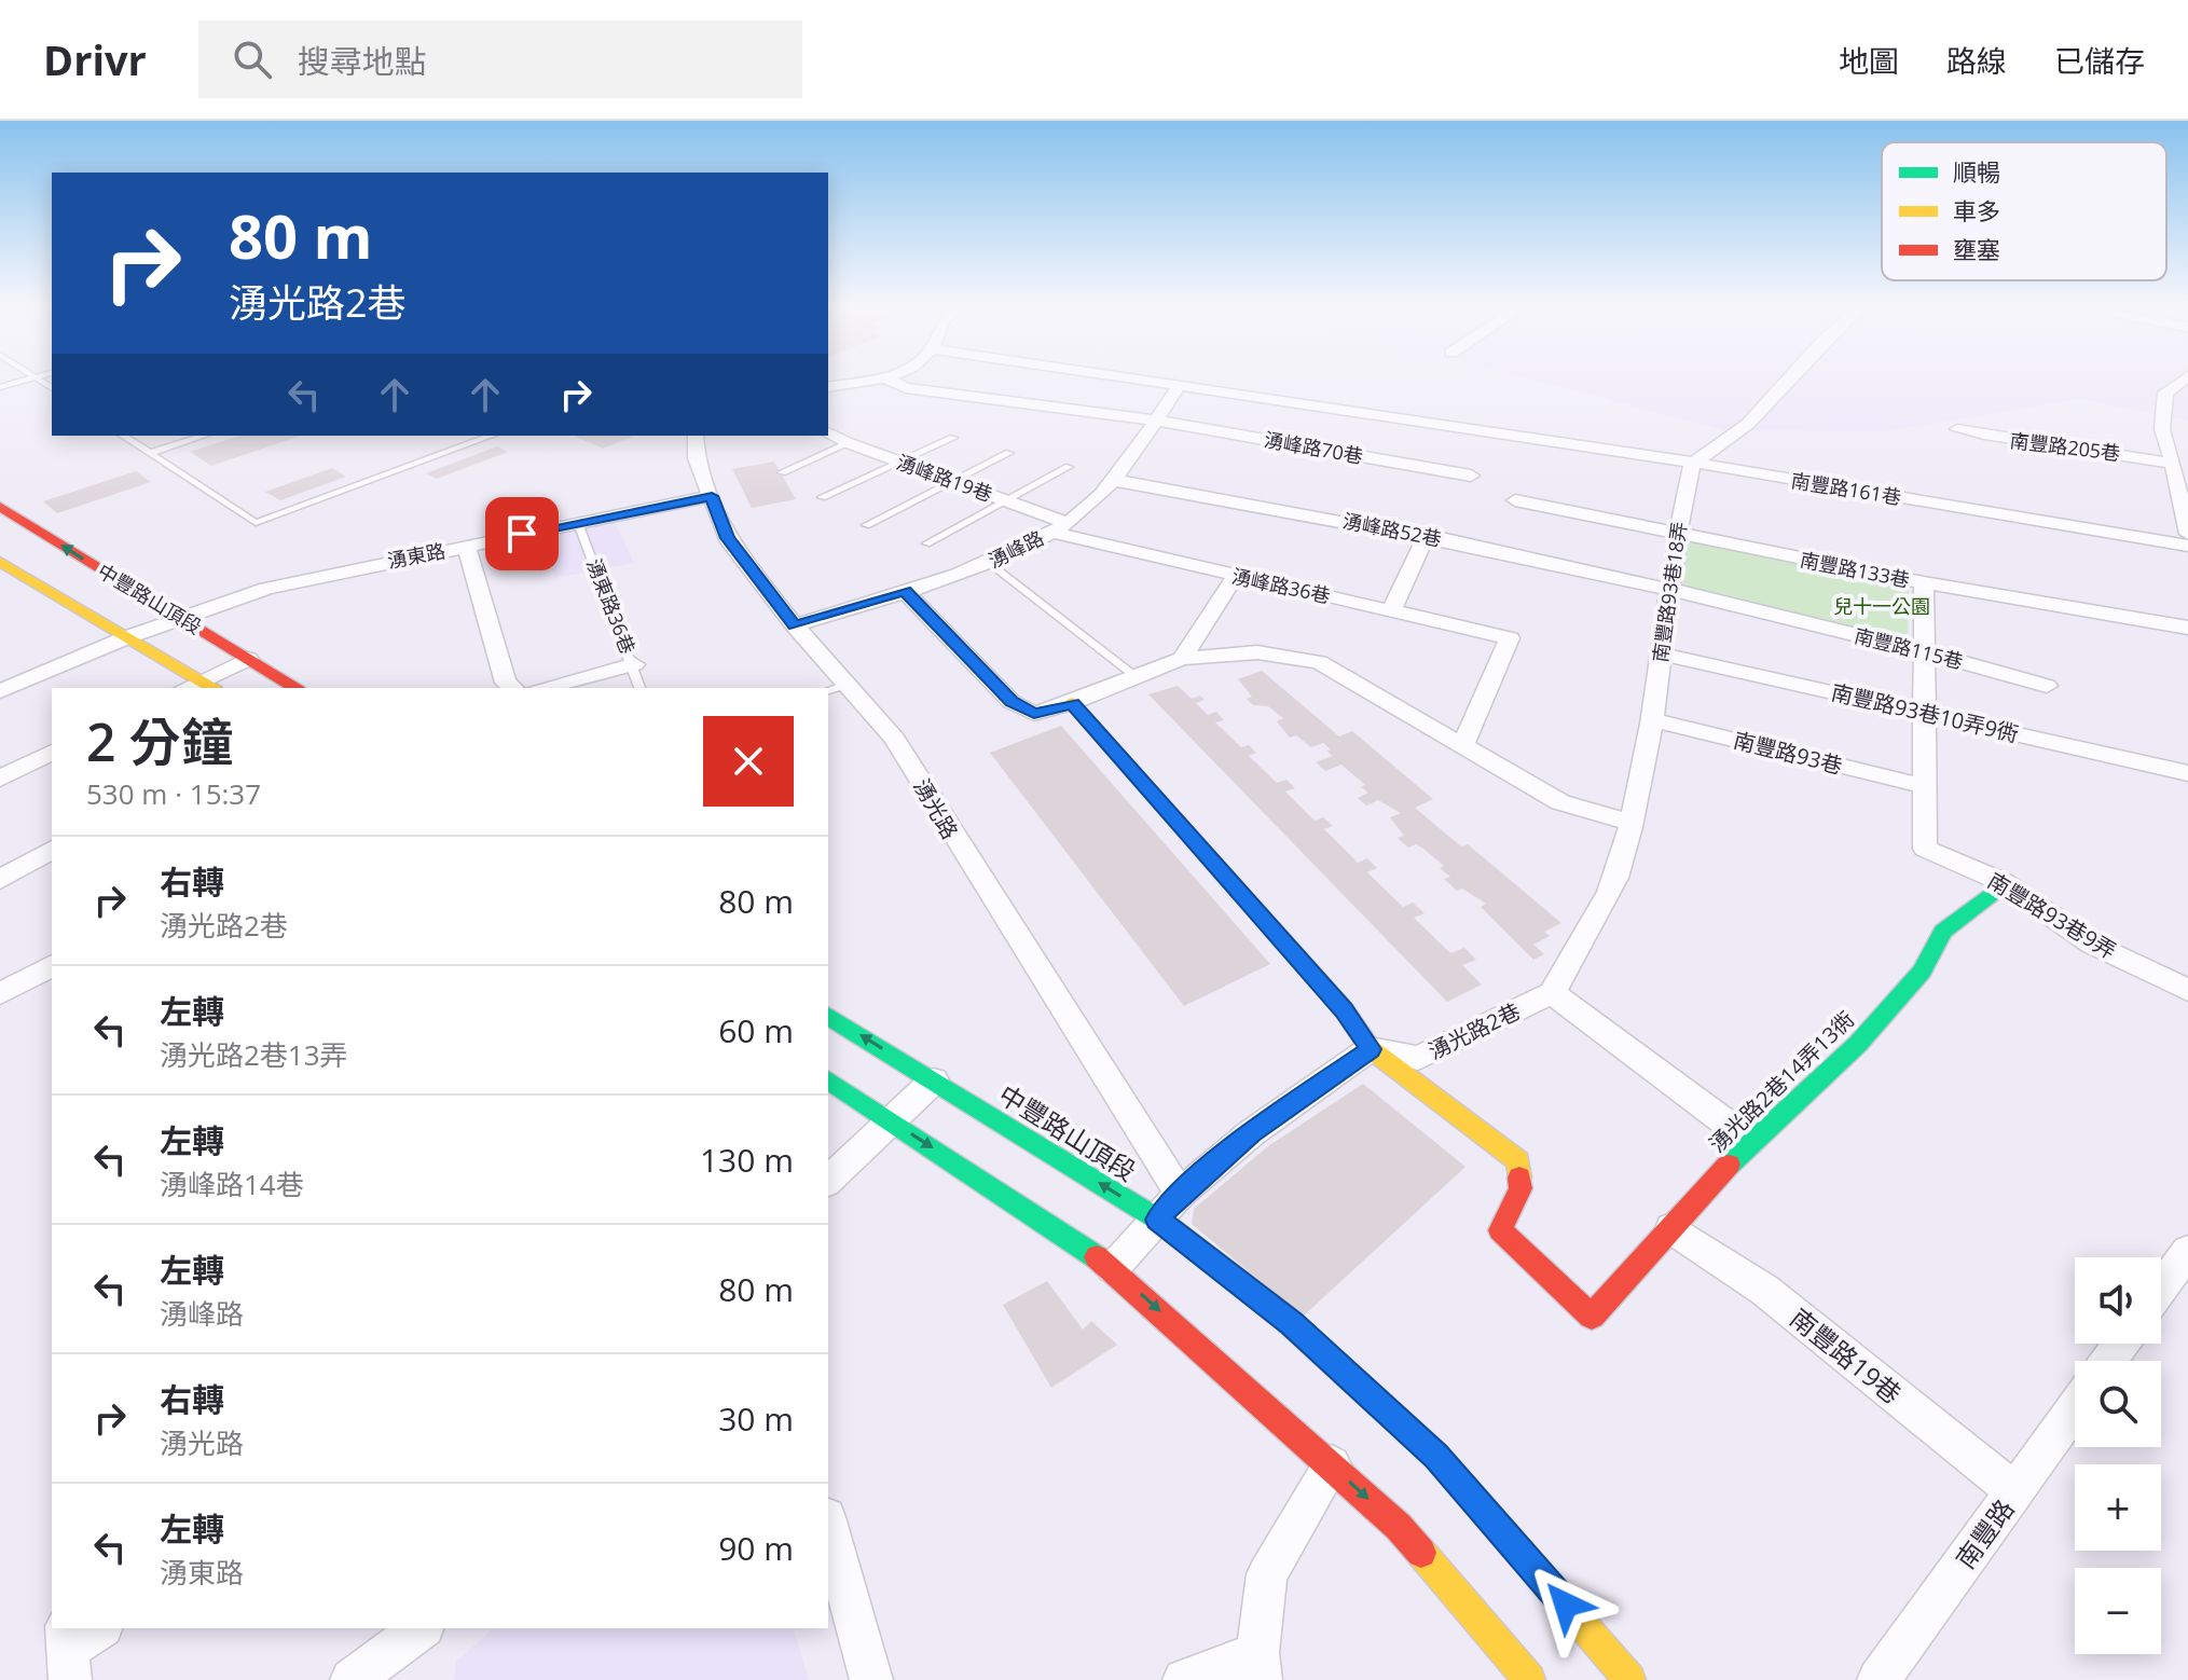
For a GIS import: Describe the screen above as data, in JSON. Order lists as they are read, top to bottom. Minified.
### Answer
{"streets":{"main road":["中豐路山頂段","湧光路2巷14弄13衖"],"street":["南豐路205巷","湧峰路70巷","湧峰路19巷","南豐路161巷","湧峰路52巷","湧峰路","湧東路","南豐路133巷","湧峰路36巷","南豐路93巷18弄","南豐路115巷","南豐路93巷10弄9衖","南豐路93巷","湧光路","南豐路93巷9弄","湧光路2巷","南豐路19巷","南豐路"],"lane":["湧東路36巷"]},"crossings":[["湧峰路70巷","湧峰路"],["湧峰路19巷","湧峰路"],["湧峰路19巷","湧峰路36巷"],["南豐路161巷","湧峰路"],["南豐路161巷","南豐路93巷18弄"],["湧峰路52巷","湧峰路"],["湧峰路52巷","南豐路93巷18弄"],["湧峰路52巷","南豐路115巷"],["湧峰路","湧峰路36巷"],["湧峰路","湧光路"],["湧東路","中豐路山頂段"],["湧東路","湧東路36巷"],["湧東路","湧光路"],["南豐路133巷","南豐路93巷18弄"],["南豐路93巷18弄","南豐路115巷"],["南豐路93巷18弄","南豐路93巷10弄9衖"],["南豐路93巷18弄","南豐路93巷"],["南豐路93巷18弄","湧光路2巷"],["南豐路93巷","南豐路93巷9弄"],["南豐路93巷9弄","湧光路2巷14弄13衖"],["湧光路2巷","湧光路2巷14弄13衖"],["湧光路2巷14弄13衖","南豐路19巷"],["南豐路19巷","南豐路"]],"parks":["兒十一公園"],"legend":["順暢","車多","壅塞"],"page":{"header":"Drivr","search":"搜尋地點","nav":["地圖","路線","已儲存"],"turn":["80 m","湧光路2巷"],"heading":["2 分鐘","530 m · 15:37"],"list":[{"name":"右轉","note":"湧光路2巷","value":"80 m"},{"name":"左轉","note":"湧光路2巷13弄","value":"60 m"},{"name":"左轉","note":"湧峰路14巷","value":"130 m"},{"name":"左轉","note":"湧峰路","value":"80 m"},{"name":"右轉","note":"湧光路","value":"30 m"},{"name":"左轉","note":"湧東路","value":"90 m"}],"map_buttons":["+","−"]}}
